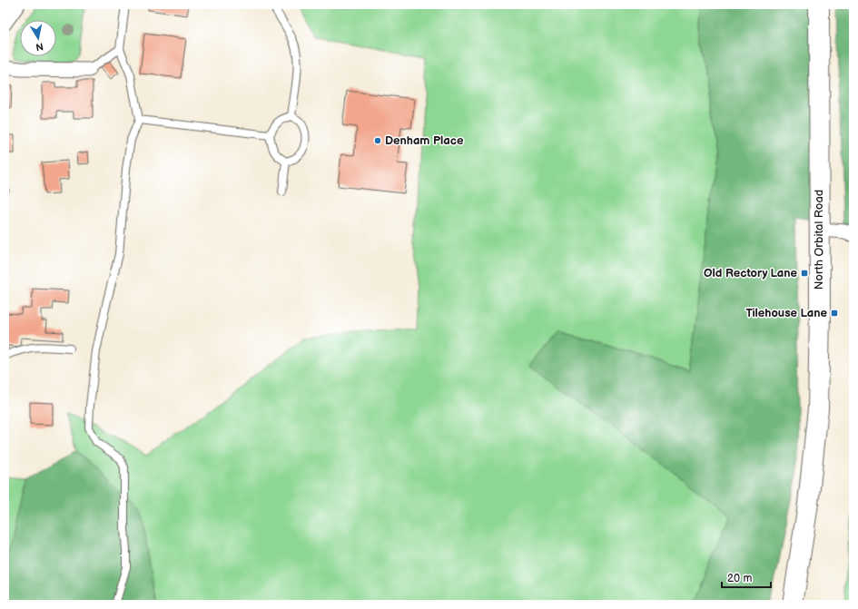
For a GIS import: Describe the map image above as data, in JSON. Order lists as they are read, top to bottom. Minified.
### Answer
{"streets":{"main road":["North Orbital Road"]},"places":{"other":["Denham Place"],"transit":["Old Rectory Lane","Tilehouse Lane"]},"scale_bar":"20 m","north":"bottom"}
